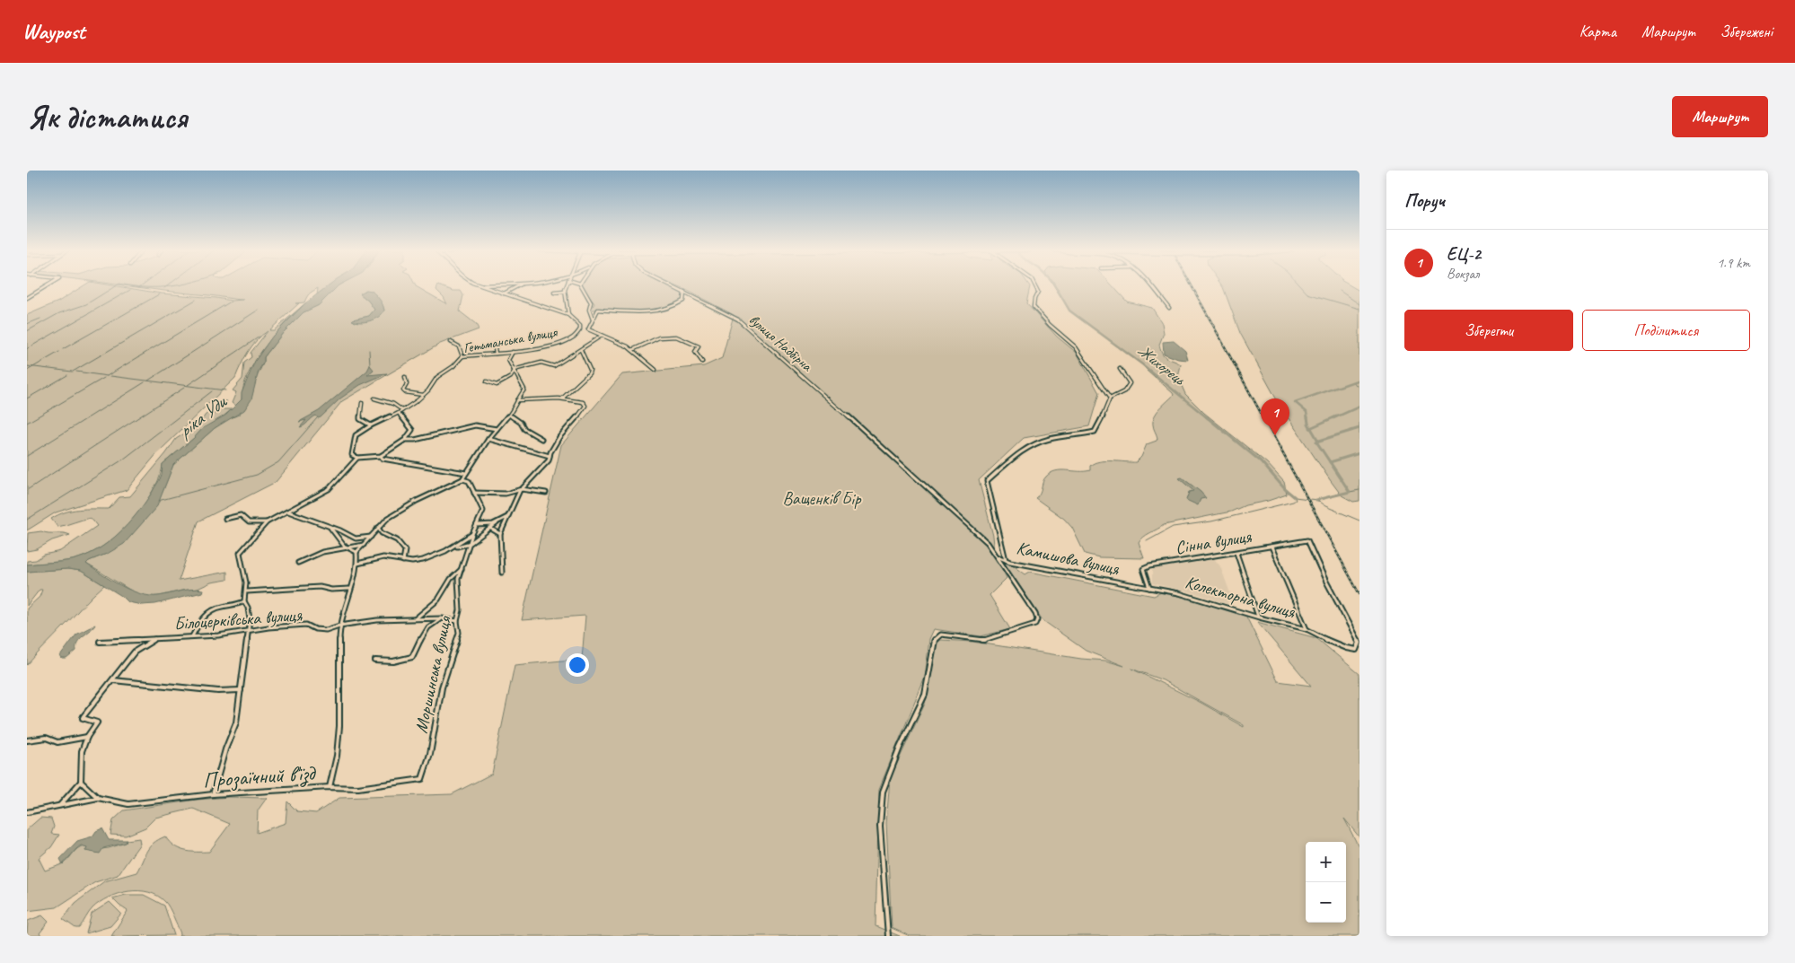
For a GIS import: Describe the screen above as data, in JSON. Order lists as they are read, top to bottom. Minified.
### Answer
{"streets":{"street":["Гетьманська вулиця","вулиця Надбірна","Сінна вулиця","Камишова вулиця","Колекторна вулиця","Білоцерківська вулиця","Моршинська вулиця","Прозаїчний в'їзд"]},"crossings":[["вулиця Надбірна","Камишова вулиця"],["Сінна вулиця","Камишова вулиця"],["Сінна вулиця","Колекторна вулиця"],["Камишова вулиця","Колекторна вулиця"],["Білоцерківська вулиця","Моршинська вулиця"],["Моршинська вулиця","Прозаїчний в'їзд"]],"water":["Жихорець","ріка Уди"],"parks":["Ващенків Бір"],"page":{"header":"Waypost","nav":["Карта","Маршрут","Збережені"],"buttons":["Маршрут",["Зберегти","Поділитися"]],"title":"Як дістатися","heading":"Поруч","list":[{"mark":"1","name":"ЕЦ-2","note":"Вокзал","value":"1.9 km"}],"pins":"1","map_buttons":["+","−"]}}
